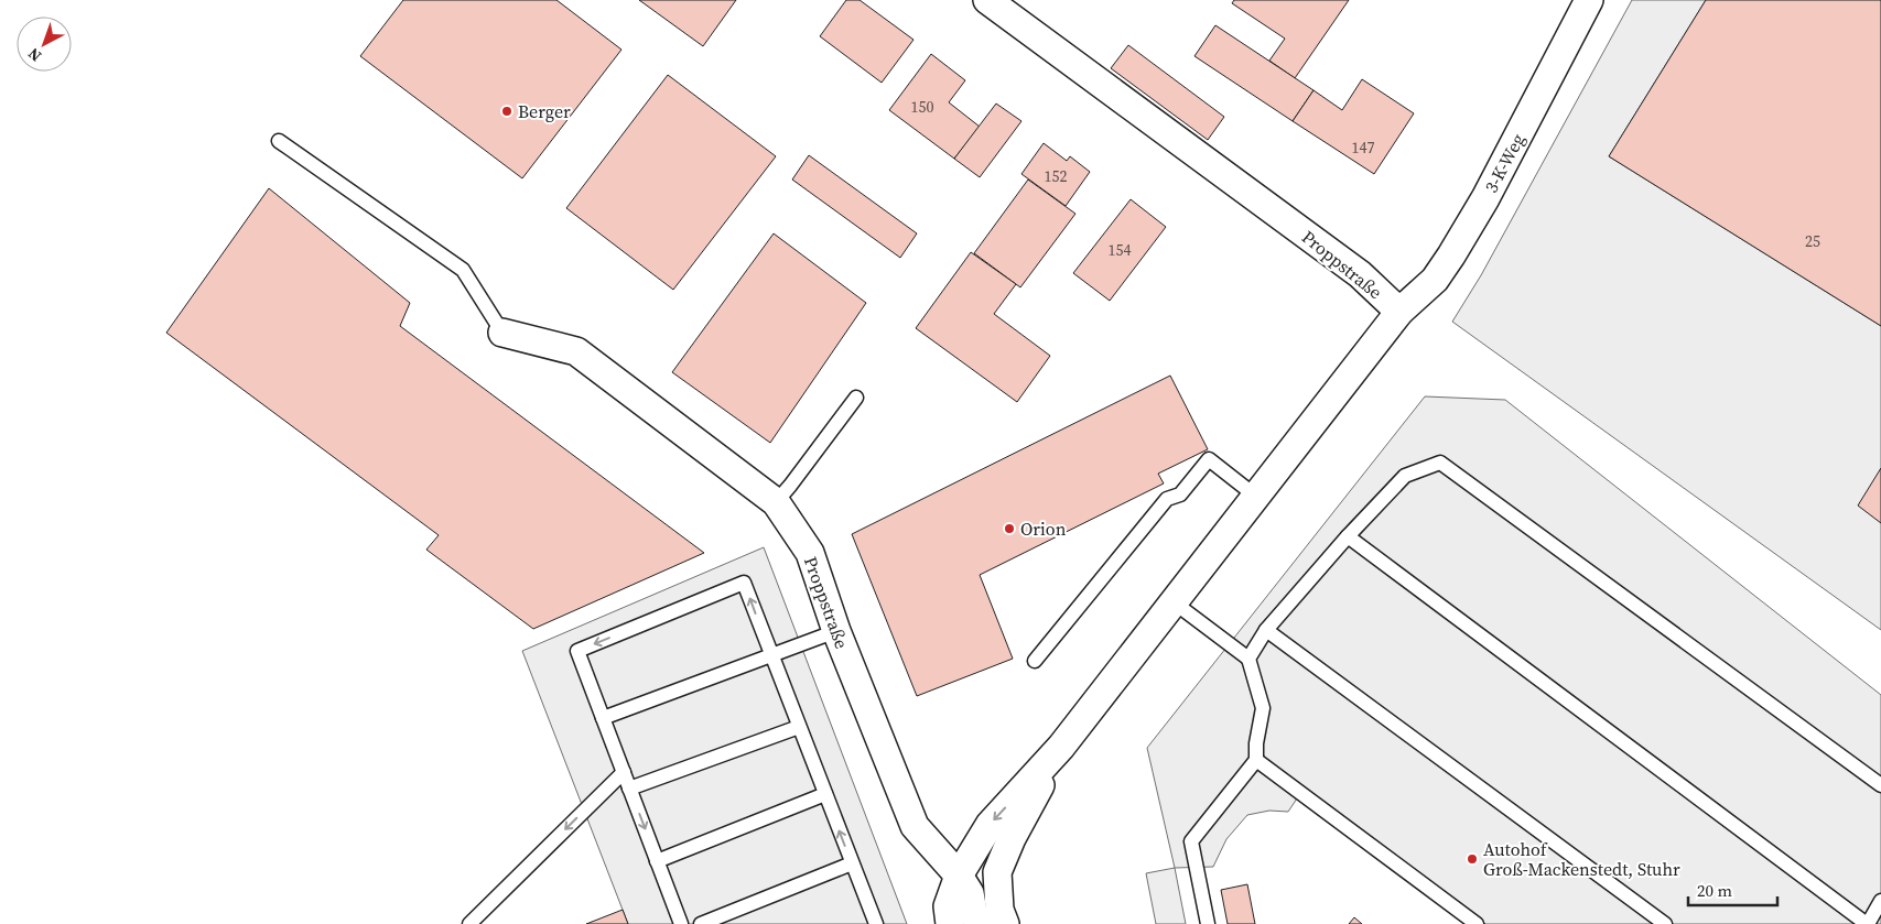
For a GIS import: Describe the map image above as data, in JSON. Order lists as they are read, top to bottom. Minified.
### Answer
{"streets":{"street":["3-K-Weg","Proppstraße"]},"crossings":[["3-K-Weg","Proppstraße"]],"places":["Berger","Orion","Autohof Groß-Mackenstedt, Stuhr"],"house_numbers":["150","147","152","25","154"],"scale_bar":"20 m","north":"bottom left"}
